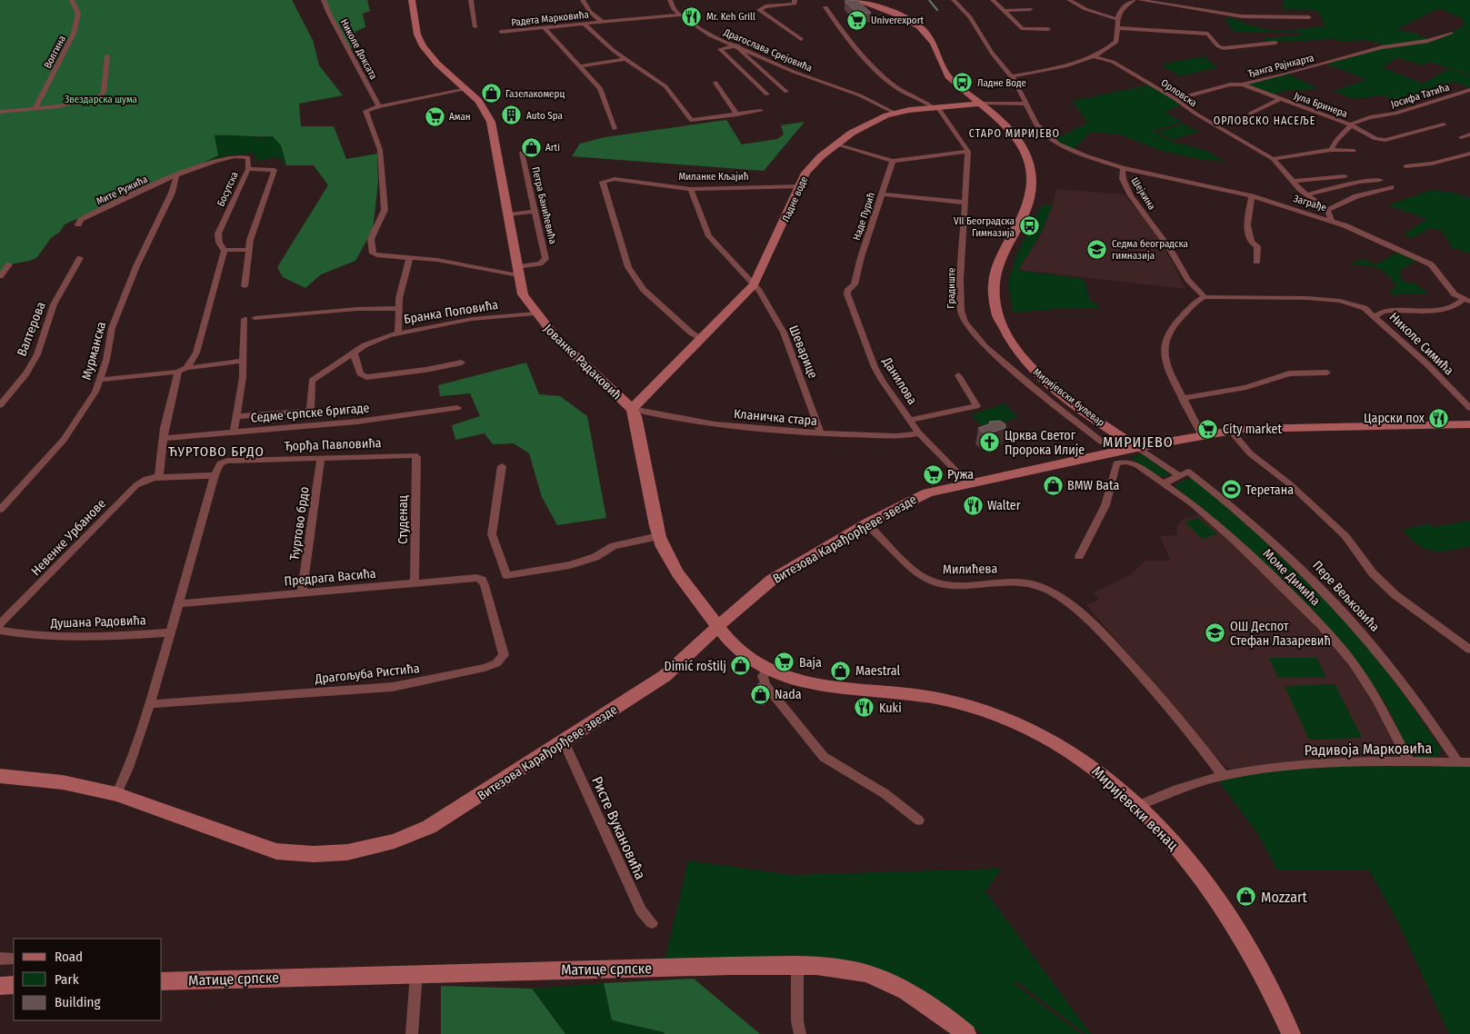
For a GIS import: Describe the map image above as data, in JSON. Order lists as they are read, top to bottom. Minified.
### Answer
{"streets":{"main road":["Ладне воде","Јованке Радаковић","Миријевски булевар","Витезова Карађорђеве звезде","Миријевски венац","Матице српске"],"street":["Радета Марковића","Николе Доксата","Драгослава Срејовића","Волгина","Ђанга Рајнхарта","Орловска","Јосифа Татића","Јула Бринера","Миланке Кљајић","Босутска","Мите Ружића","Шејкина","Заграђе","Петра Банићевића","Наде Пурић","Градиште","Бранка Поповића","Валтерова","Николе Симића","Мурманска","Шеварице","Данилова","Седме српске бригаде","Кланичка стара","Ђорђа Павловића","Студенац","Ћуртово брдо","Невенке Урбанове","Милићева","Предрага Васића","Моме Димића","Пере Вељковића","Душана Радовића","Драгољуба Ристића","Радивоја Марковића","Ристе Вукановића"]},"crossings":[["Радета Марковића","Драгослава Срејовића"],["Драгослава Срејовића","Ладне воде"],["Ђанга Рајнхарта","Орловска"],["Ђанга Рајнхарта","Јула Бринера"],["Орловска","Заграђе"],["Јосифа Татића","Јула Бринера"],["Миланке Кљајић","Ладне воде"],["Миланке Кљајић","Шеварице"],["Босутска","Мите Ружића"],["Босутска","Мурманска"],["Мите Ружића","Мурманска"],["Шејкина","Ладне воде"],["Шејкина","Заграђе"],["Шејкина","Николе Симића"],["Ладне воде","Шеварице"],["Ладне воде","Јованке Радаковић"],["Ладне воде","Миријевски булевар"],["Ладне воде","Кланичка стара"],["Петра Банићевића","Јованке Радаковић"],["Наде Пурић","Данилова"],["Бранка Поповића","Јованке Радаковић"],["Шеварице","Кланичка стара"],["Јованке Радаковић","Кланичка стара"],["Јованке Радаковић","Витезова Карађорђеве звезде"],["Јованке Радаковић","Миријевски венац"],["Данилова","Кланичка стара"],["Данилова","Витезова Карађорђеве звезде"],["Миријевски булевар","Витезова Карађорђеве звезде"],["Ђорђа Павловића","Студенац"],["Ђорђа Павловића","Ћуртово брдо"],["Студенац","Предрага Васића"],["Ћуртово брдо","Предрага Васића"],["Витезова Карађорђеве звезде","Милићева"],["Витезова Карађорђеве звезде","Миријевски венац"],["Витезова Карађорђеве звезде","Ристе Вукановића"],["Милићева","Радивоја Марковића"],["Предрага Васића","Драгољуба Ристића"],["Моме Димића","Радивоја Марковића"],["Пере Вељковића","Радивоја Марковића"],["Радивоја Марковића","Миријевски венац"]],"districts":["ОРЛОВСКО НАСЕЉЕ","СТАРО МИРИЈЕВО","МИРИЈЕВО","ЋУРТОВО БРДО"],"parks":["Звездарска шума"],"places":{"restaurant":["Mr. Keh Grill","Царски пох","Walter","Kuki"],"supermarket":["Univerexport","Аман","City market","Ружа","Baja"],"bus stop":["Ладне Воде","VII Београдска Гимназија"],"shop":["Газелакомерц","Arti","BMW Bata","Dimić roštilj","Maestral","Nada","Mozzart"],"building":["Auto Spa"],"school or university":["Седма београдска гимназија","ОШ Деспот Стефан Лазаревић"],"church":["Црква Светог Пророка Илије"],"sports":["Теретана"]},"legend":["Road","Park","Building"]}
